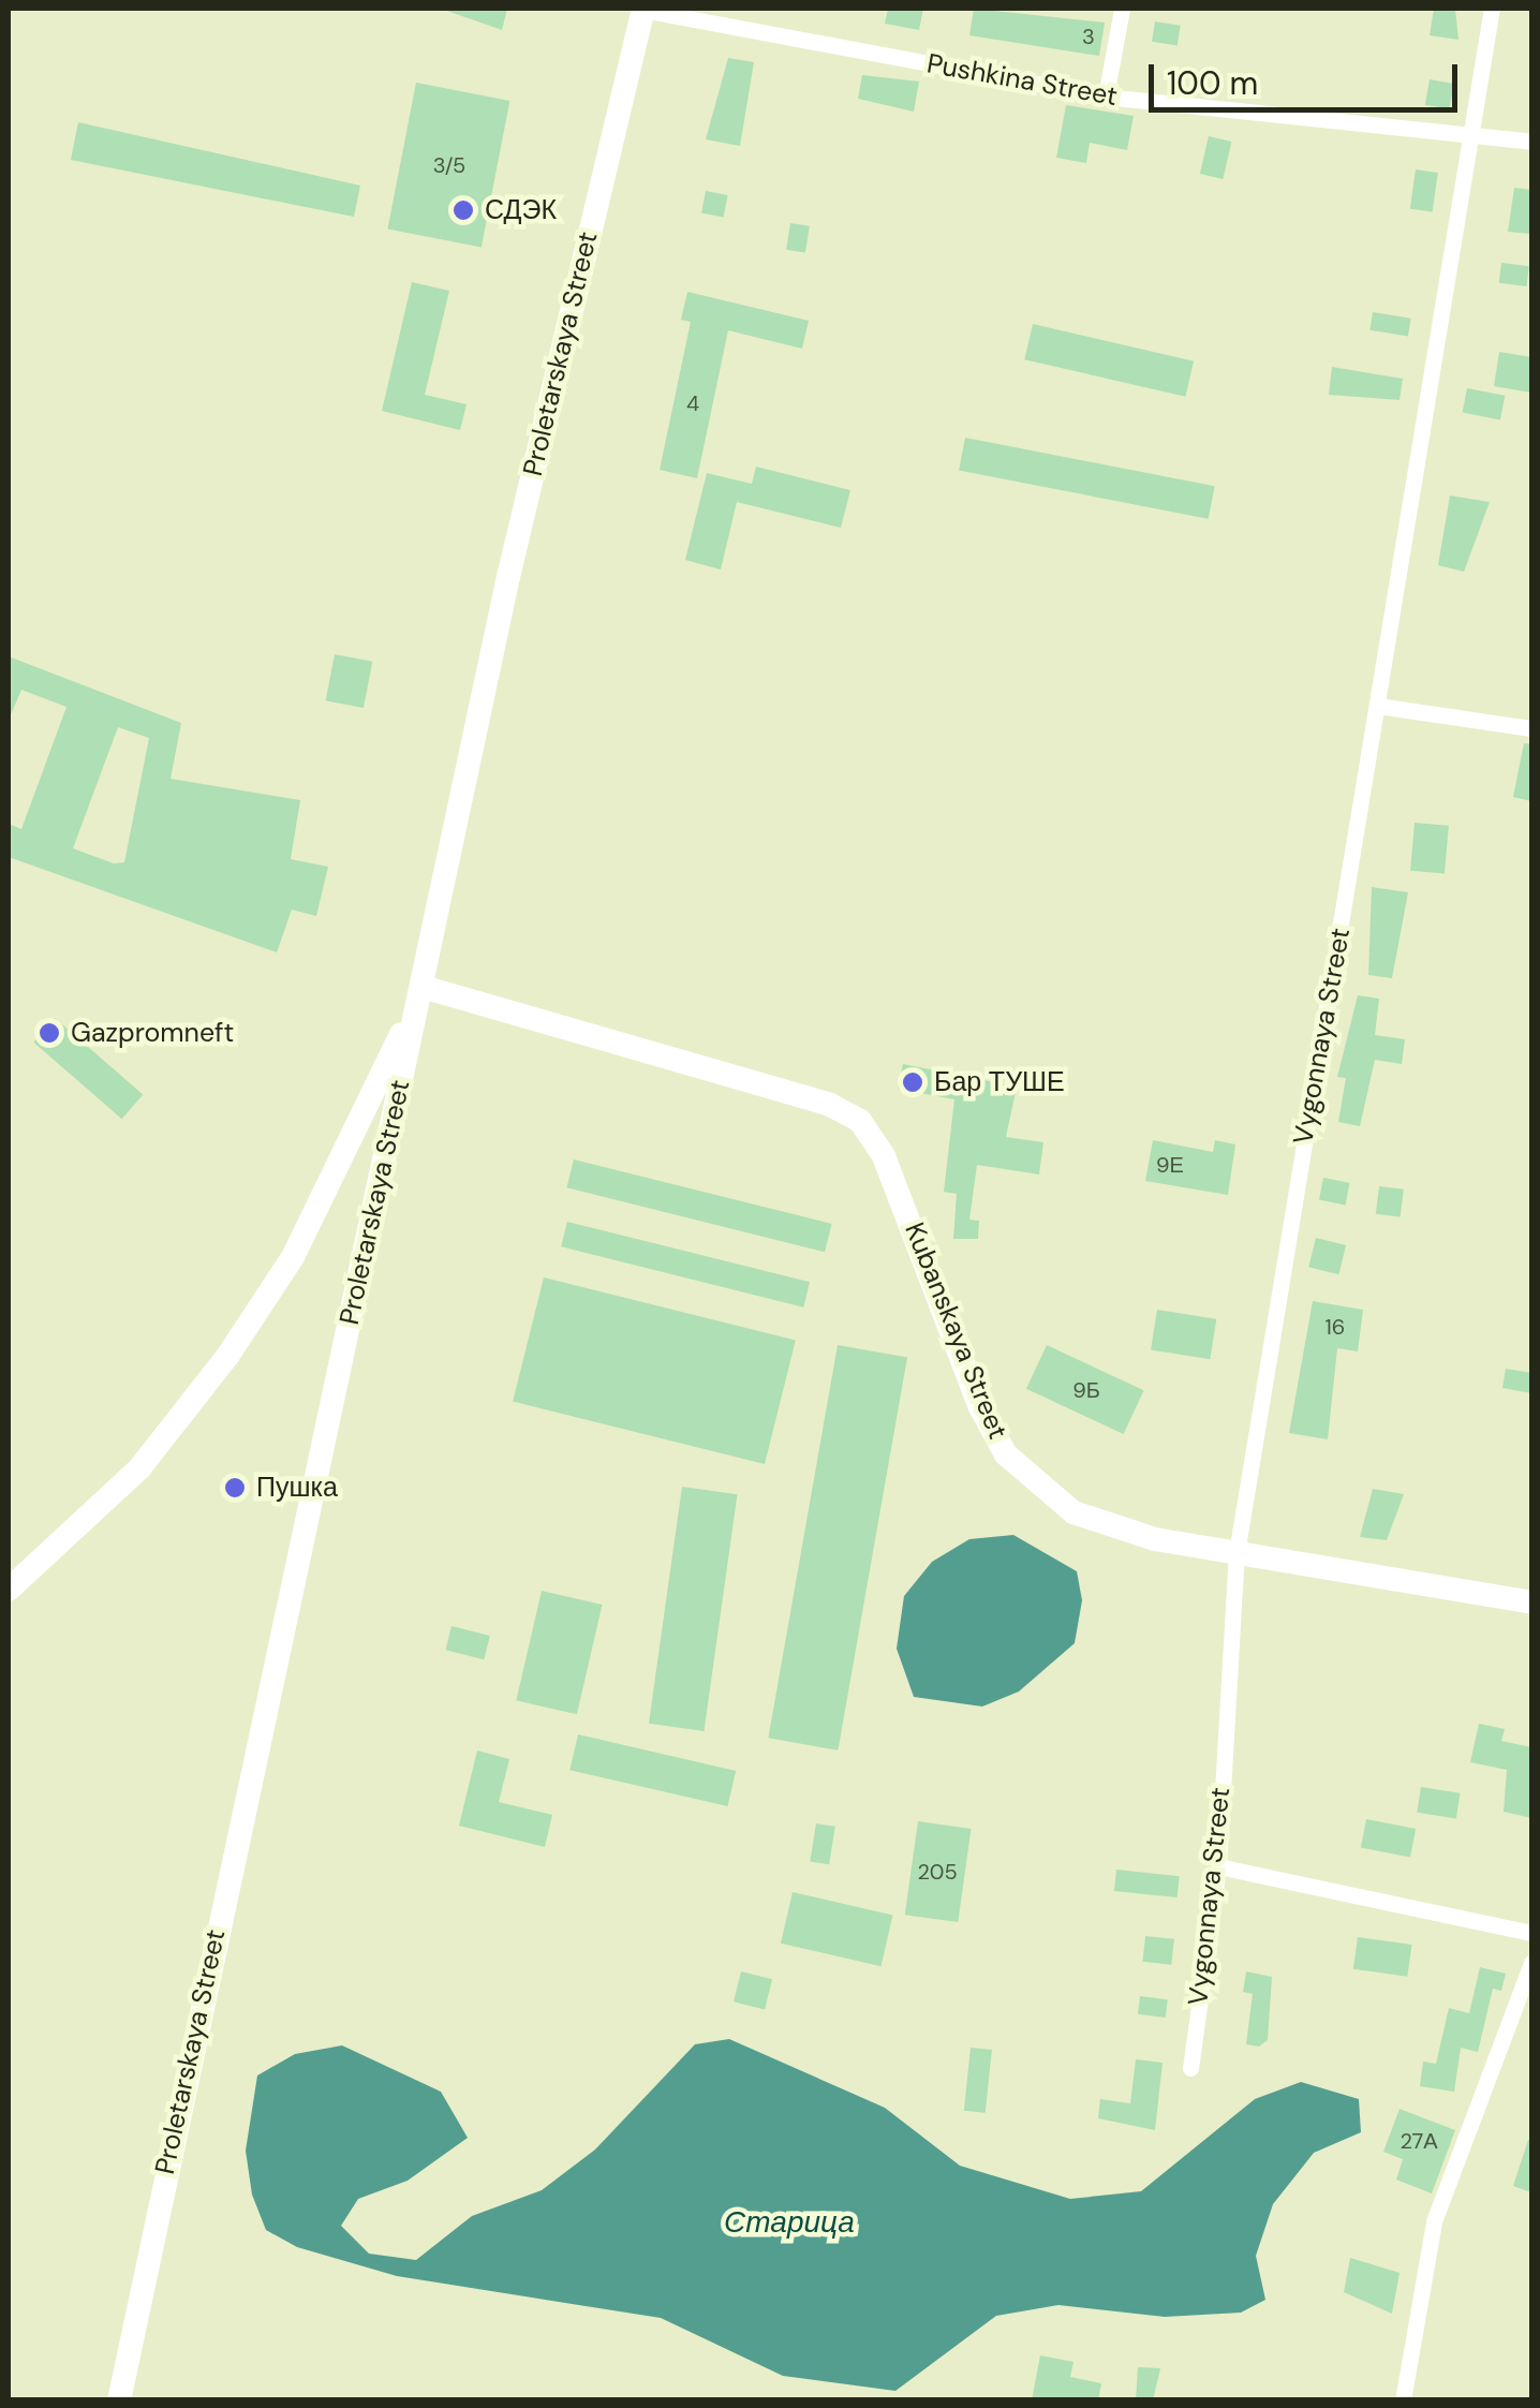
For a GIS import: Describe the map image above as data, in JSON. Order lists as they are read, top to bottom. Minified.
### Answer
{"streets":{"street":["Pushkina Street","Proletarskaya Street","Vygonnaya Street","Kubanskaya Street"]},"crossings":[["Pushkina Street","Proletarskaya Street"],["Pushkina Street","Vygonnaya Street"],["Proletarskaya Street","Kubanskaya Street"],["Vygonnaya Street","Kubanskaya Street"]],"water":["Старица"],"places":["СДЭК","Gazpromneft","Бар ТУШЕ","Пушка"],"house_numbers":["3","3/5","4","9Е","16","9Б","205","27А"],"scale_bar":"100 m"}
